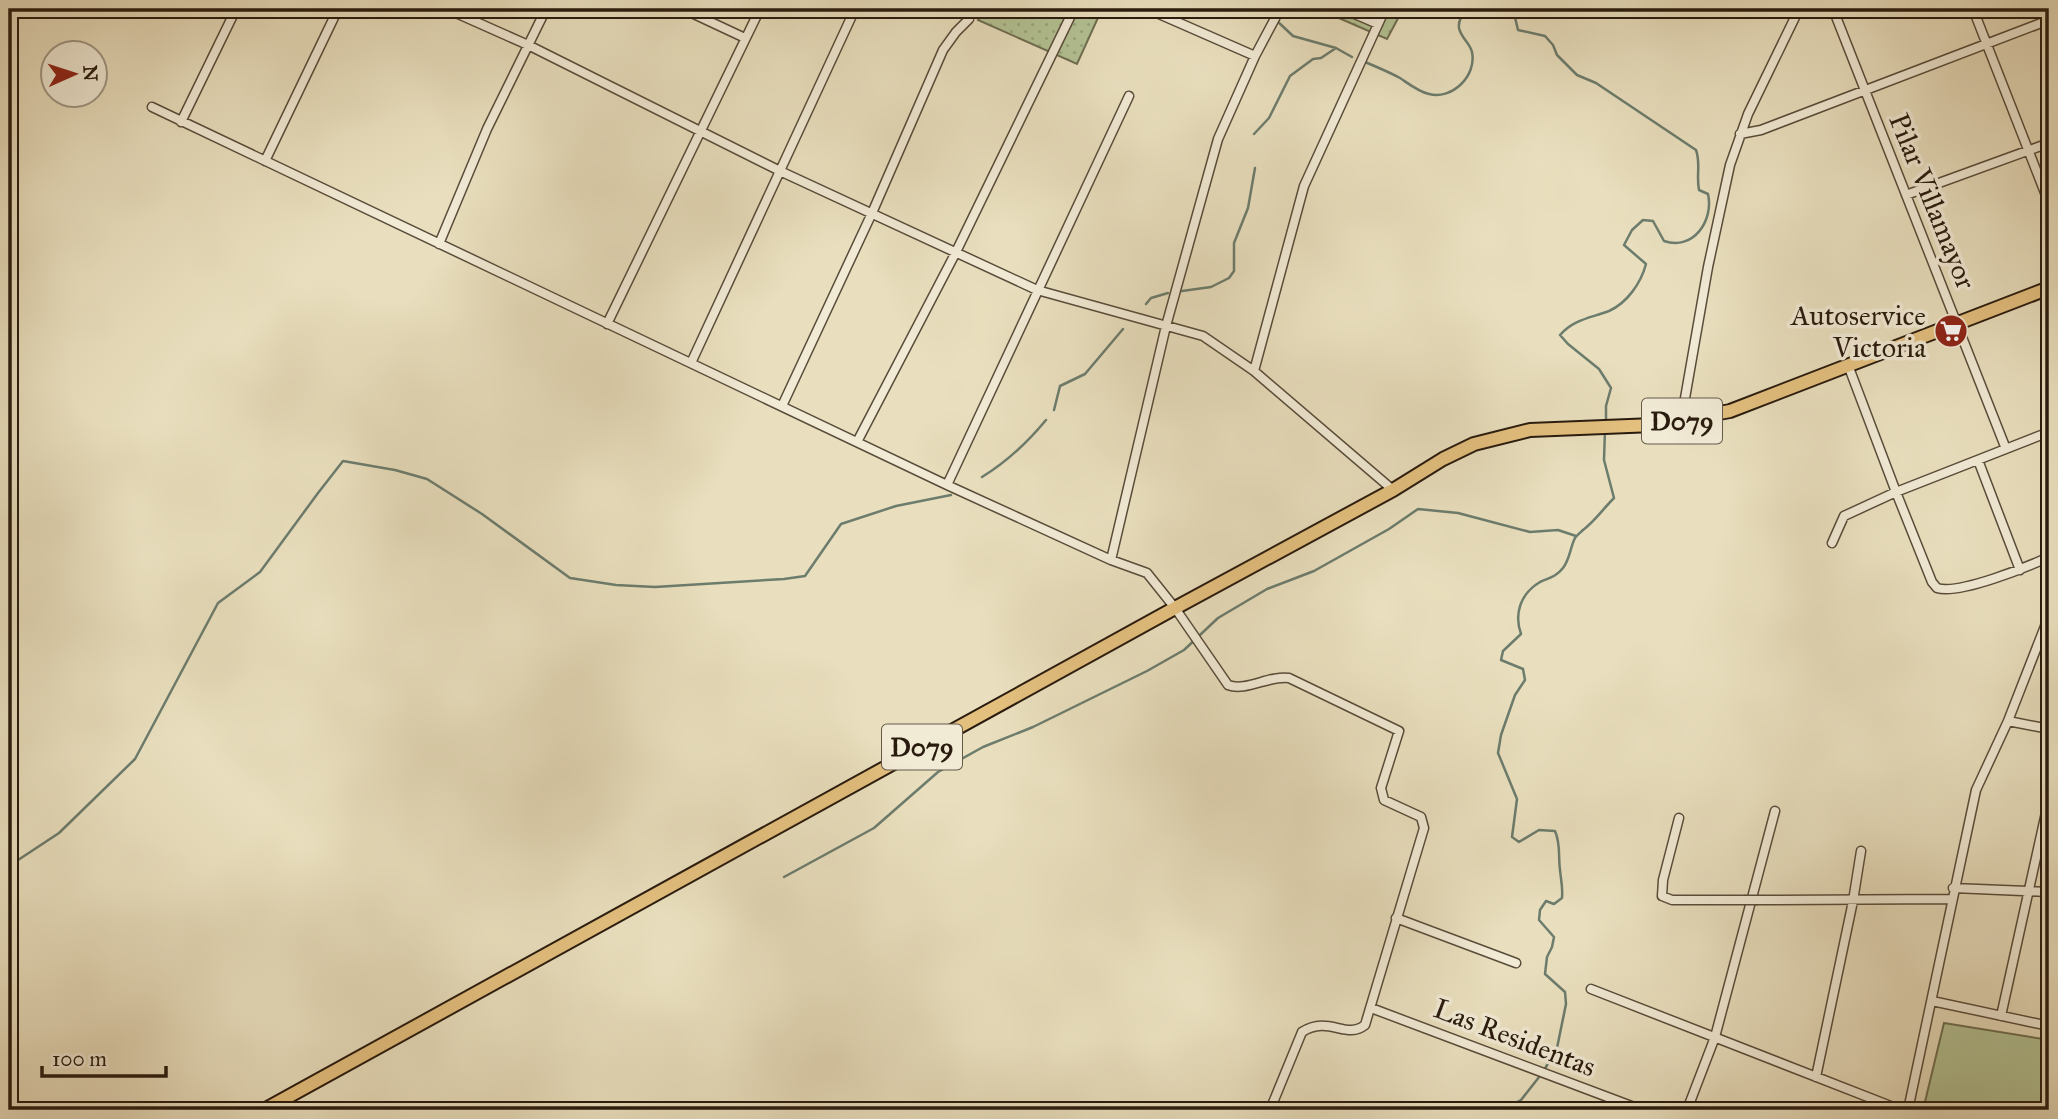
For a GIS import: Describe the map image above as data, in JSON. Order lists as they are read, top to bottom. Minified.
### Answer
{"streets":{"main road":["D079"],"street":["Pilar Villamayor","Las Residentas"]},"crossings":[["Pilar Villamayor","D079"]],"places":{"supermarket":["Autoservice Victoria"]},"scale_bar":"100 m","north":"right"}
